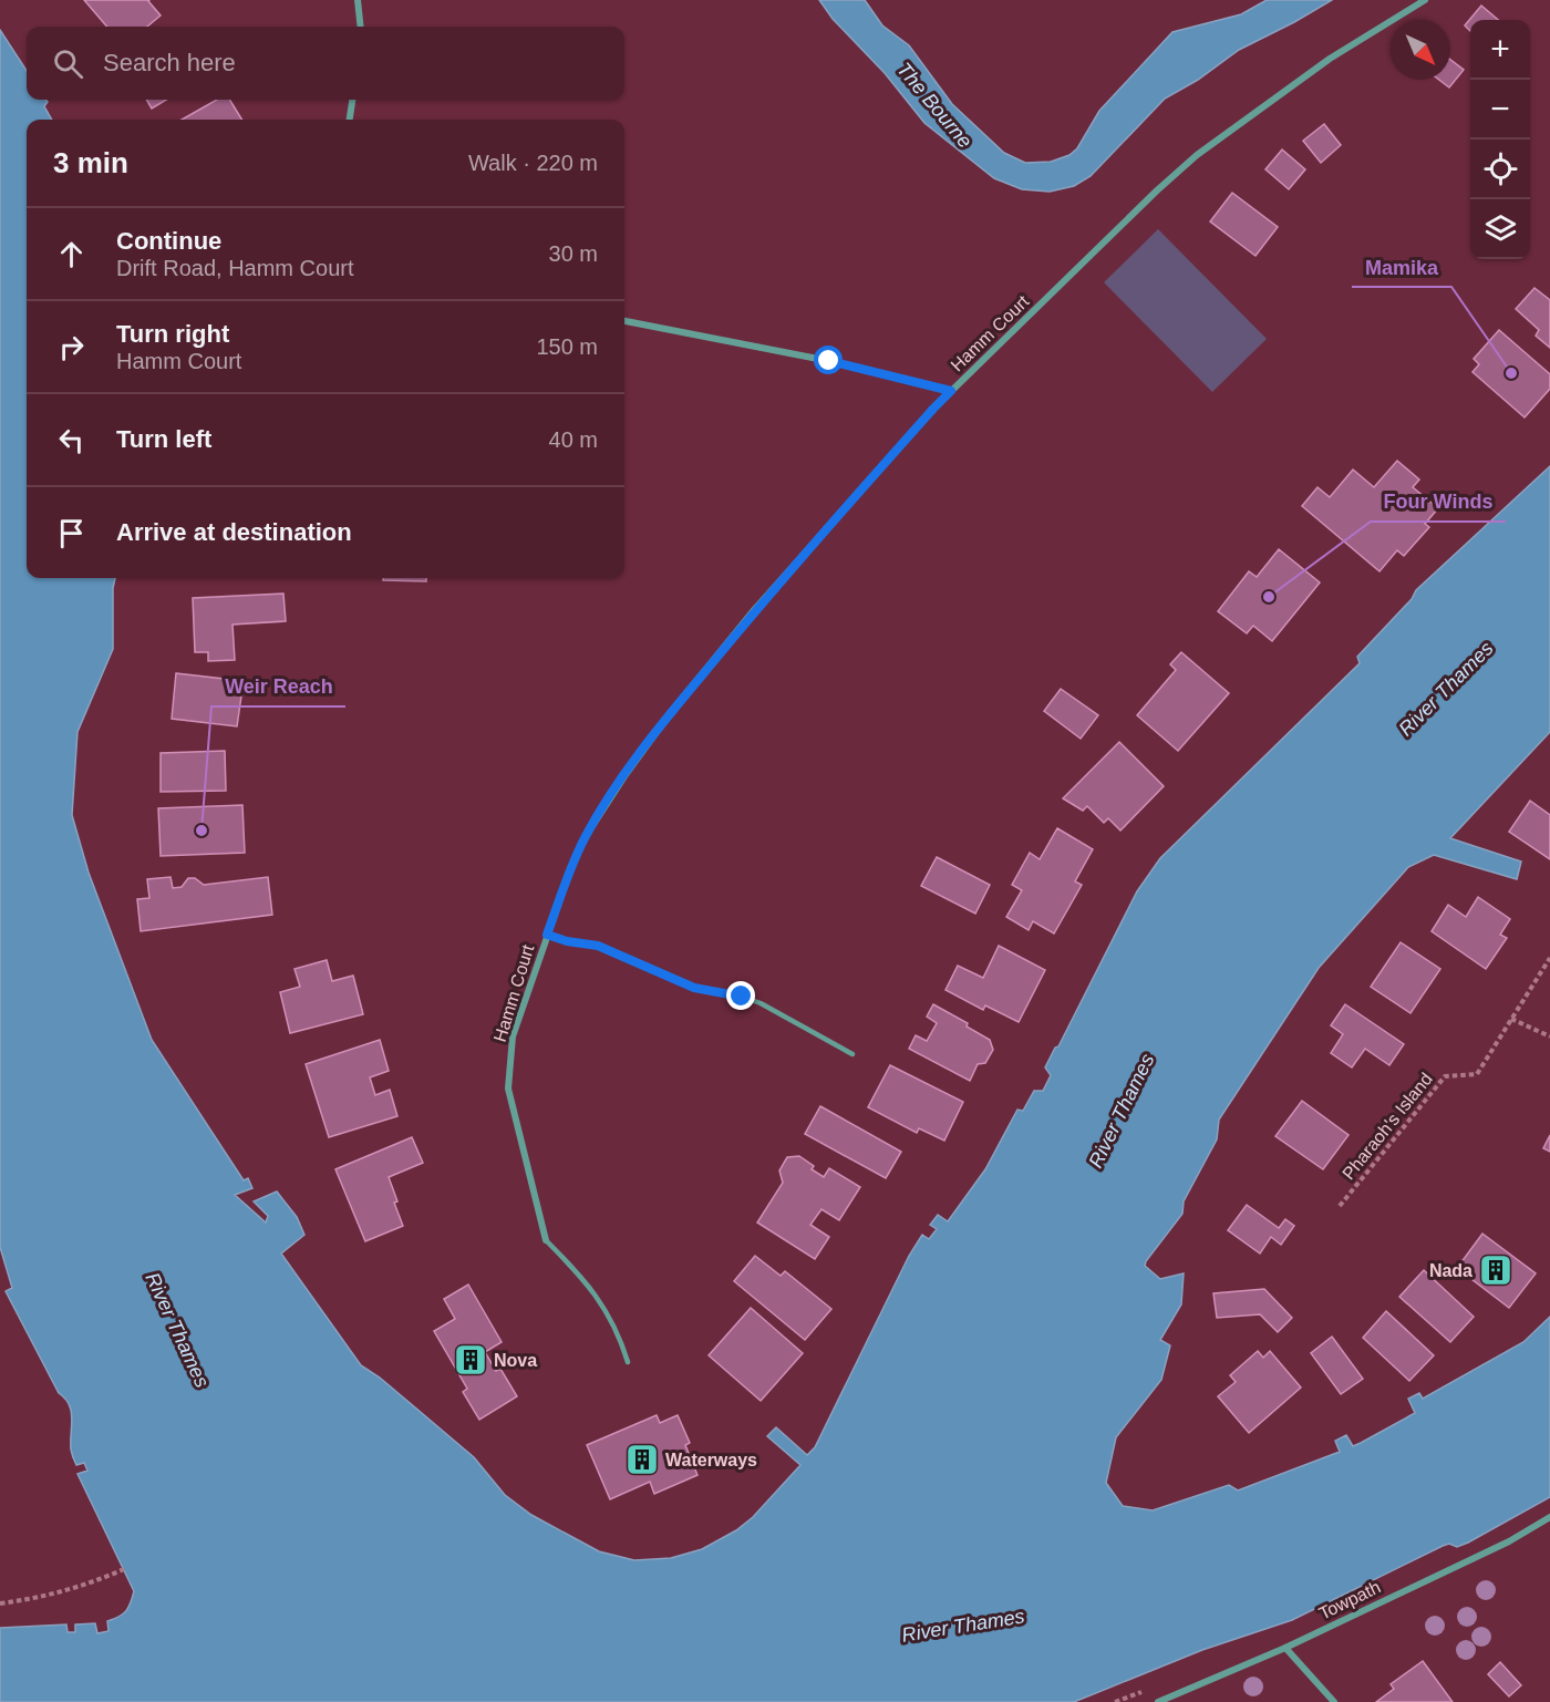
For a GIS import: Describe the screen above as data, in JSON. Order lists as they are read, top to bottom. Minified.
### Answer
{"streets":{"street":["Hamm Court","Towpath"],"path":["Pharaoh's Island"]},"water":["The Bourne","River Thames"],"places":{"other":["Mamika","Four Winds","Weir Reach"],"building":["Nada","Nova","Waterways"]},"north":"bottom right","page":{"map_buttons":["+","−"],"search":"Search here","heading":["3 min","Walk · 220 m"],"list":[["Continue","Drift Road, Hamm Court","30 m"],["Turn right","Hamm Court","150 m"],["Turn left","40 m"],"Arrive at destination"]}}
